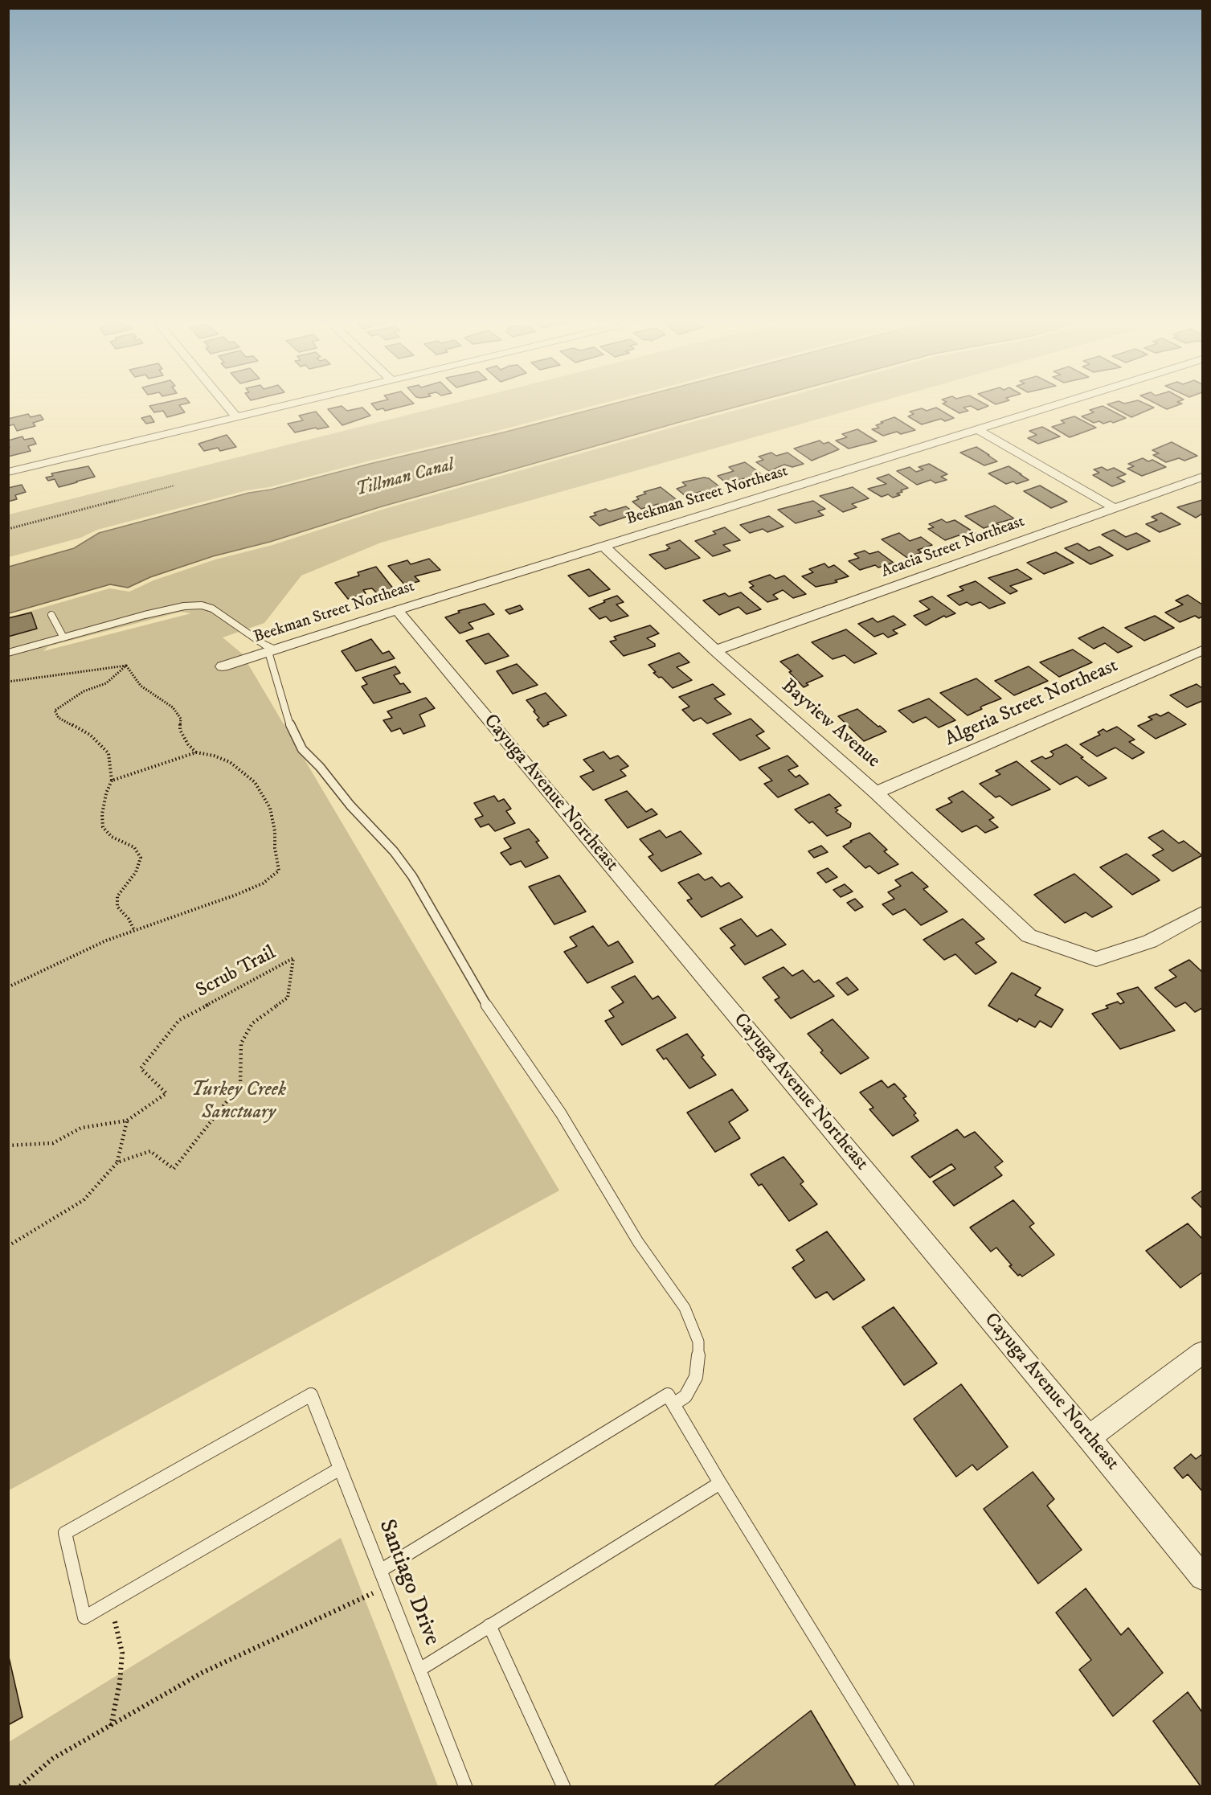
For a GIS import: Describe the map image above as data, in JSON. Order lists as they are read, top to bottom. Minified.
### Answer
{"streets":{"street":["Beekman Street Northeast","Acacia Street Northeast","Algeria Street Northeast","Bayview Avenue","Cayuga Avenue Northeast"],"lane":["Santiago Drive"],"path":["Scrub Trail"]},"crossings":[["Beekman Street Northeast","Bayview Avenue"],["Beekman Street Northeast","Cayuga Avenue Northeast"],["Acacia Street Northeast","Bayview Avenue"],["Algeria Street Northeast","Bayview Avenue"]],"water":["Tillman Canal"],"parks":["Turkey Creek Sanctuary"]}
